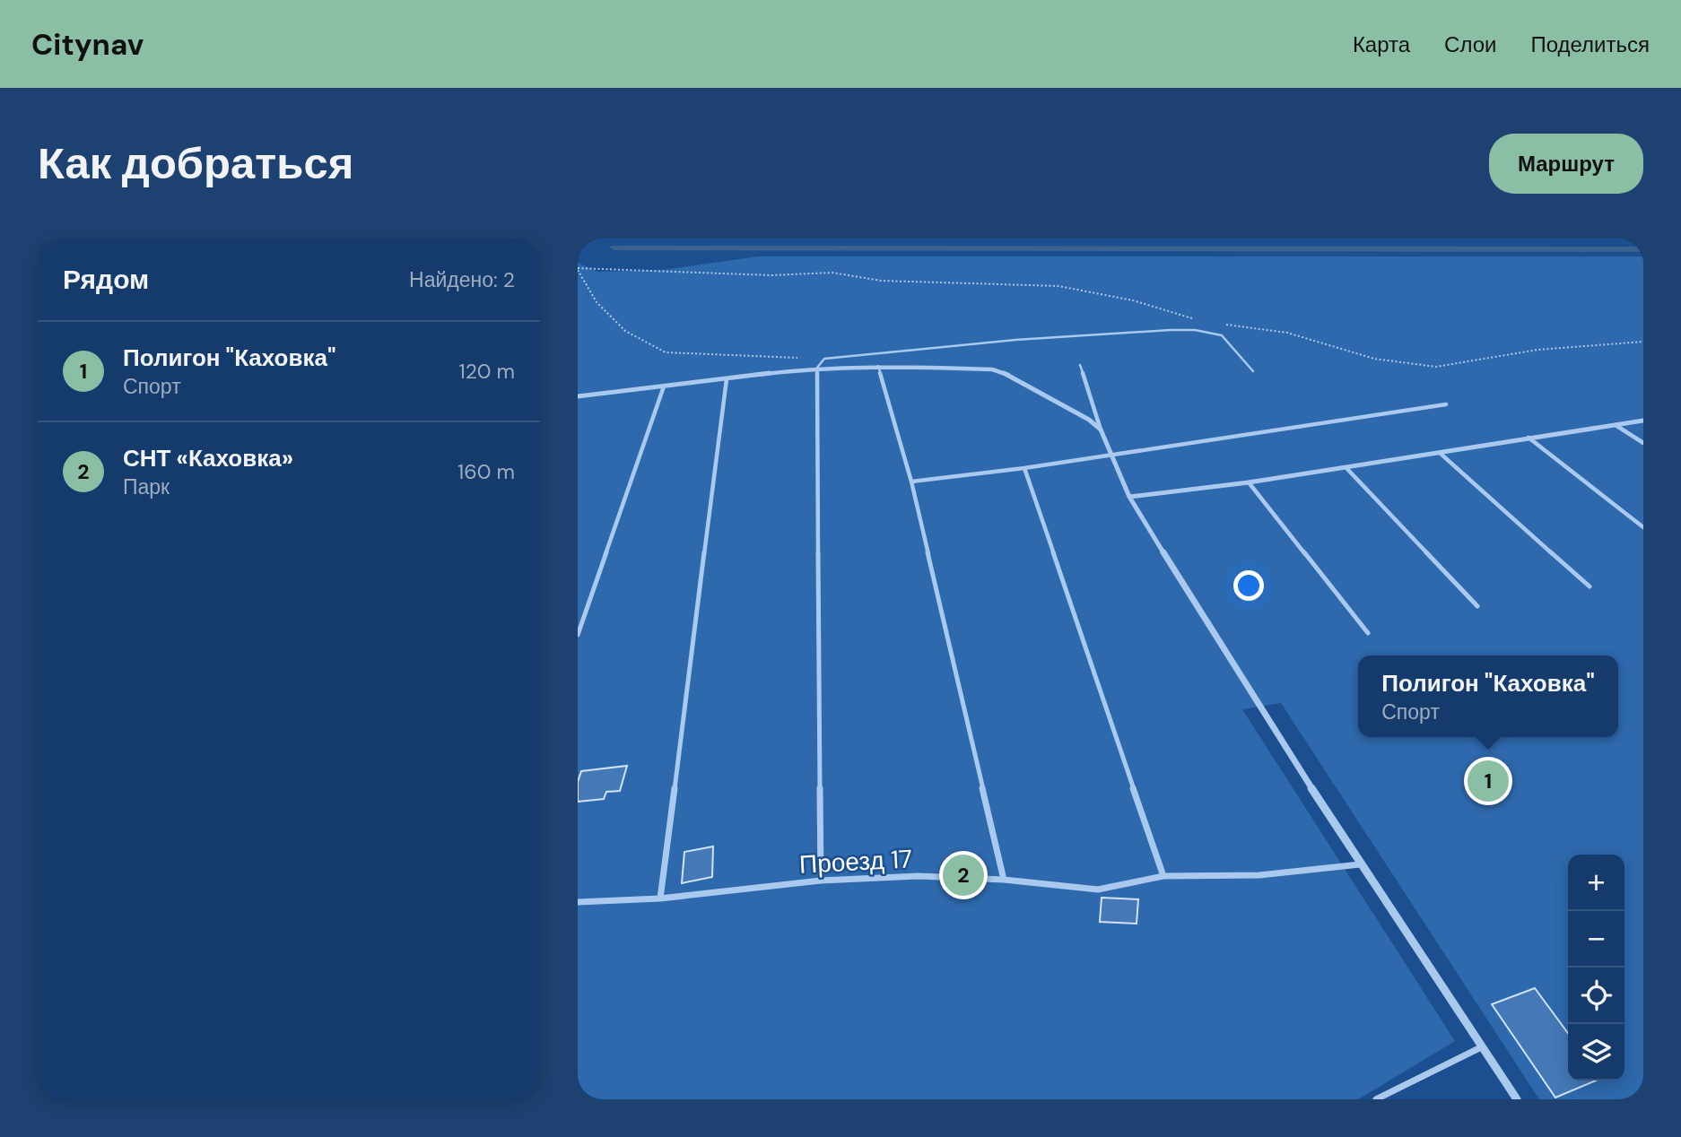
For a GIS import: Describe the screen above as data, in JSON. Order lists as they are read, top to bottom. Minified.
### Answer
{"streets":{"lane":["Проезд 17"]},"page":{"header":"Citynav","nav":["Карта","Слои","Поделиться"],"buttons":"Маршрут","title":"Как добраться","heading":["Рядом","Найдено: 2"],"list":[{"mark":"1","name":"Полигон \"Каховка\"","note":"Спорт","value":"120 m"},{"mark":"2","name":"СНТ «Каховка»","note":"Парк","value":"160 m"}],"popup":["Полигон \"Каховка\"","Спорт"],"pins":["1","2"],"map_buttons":["+","−"]}}
